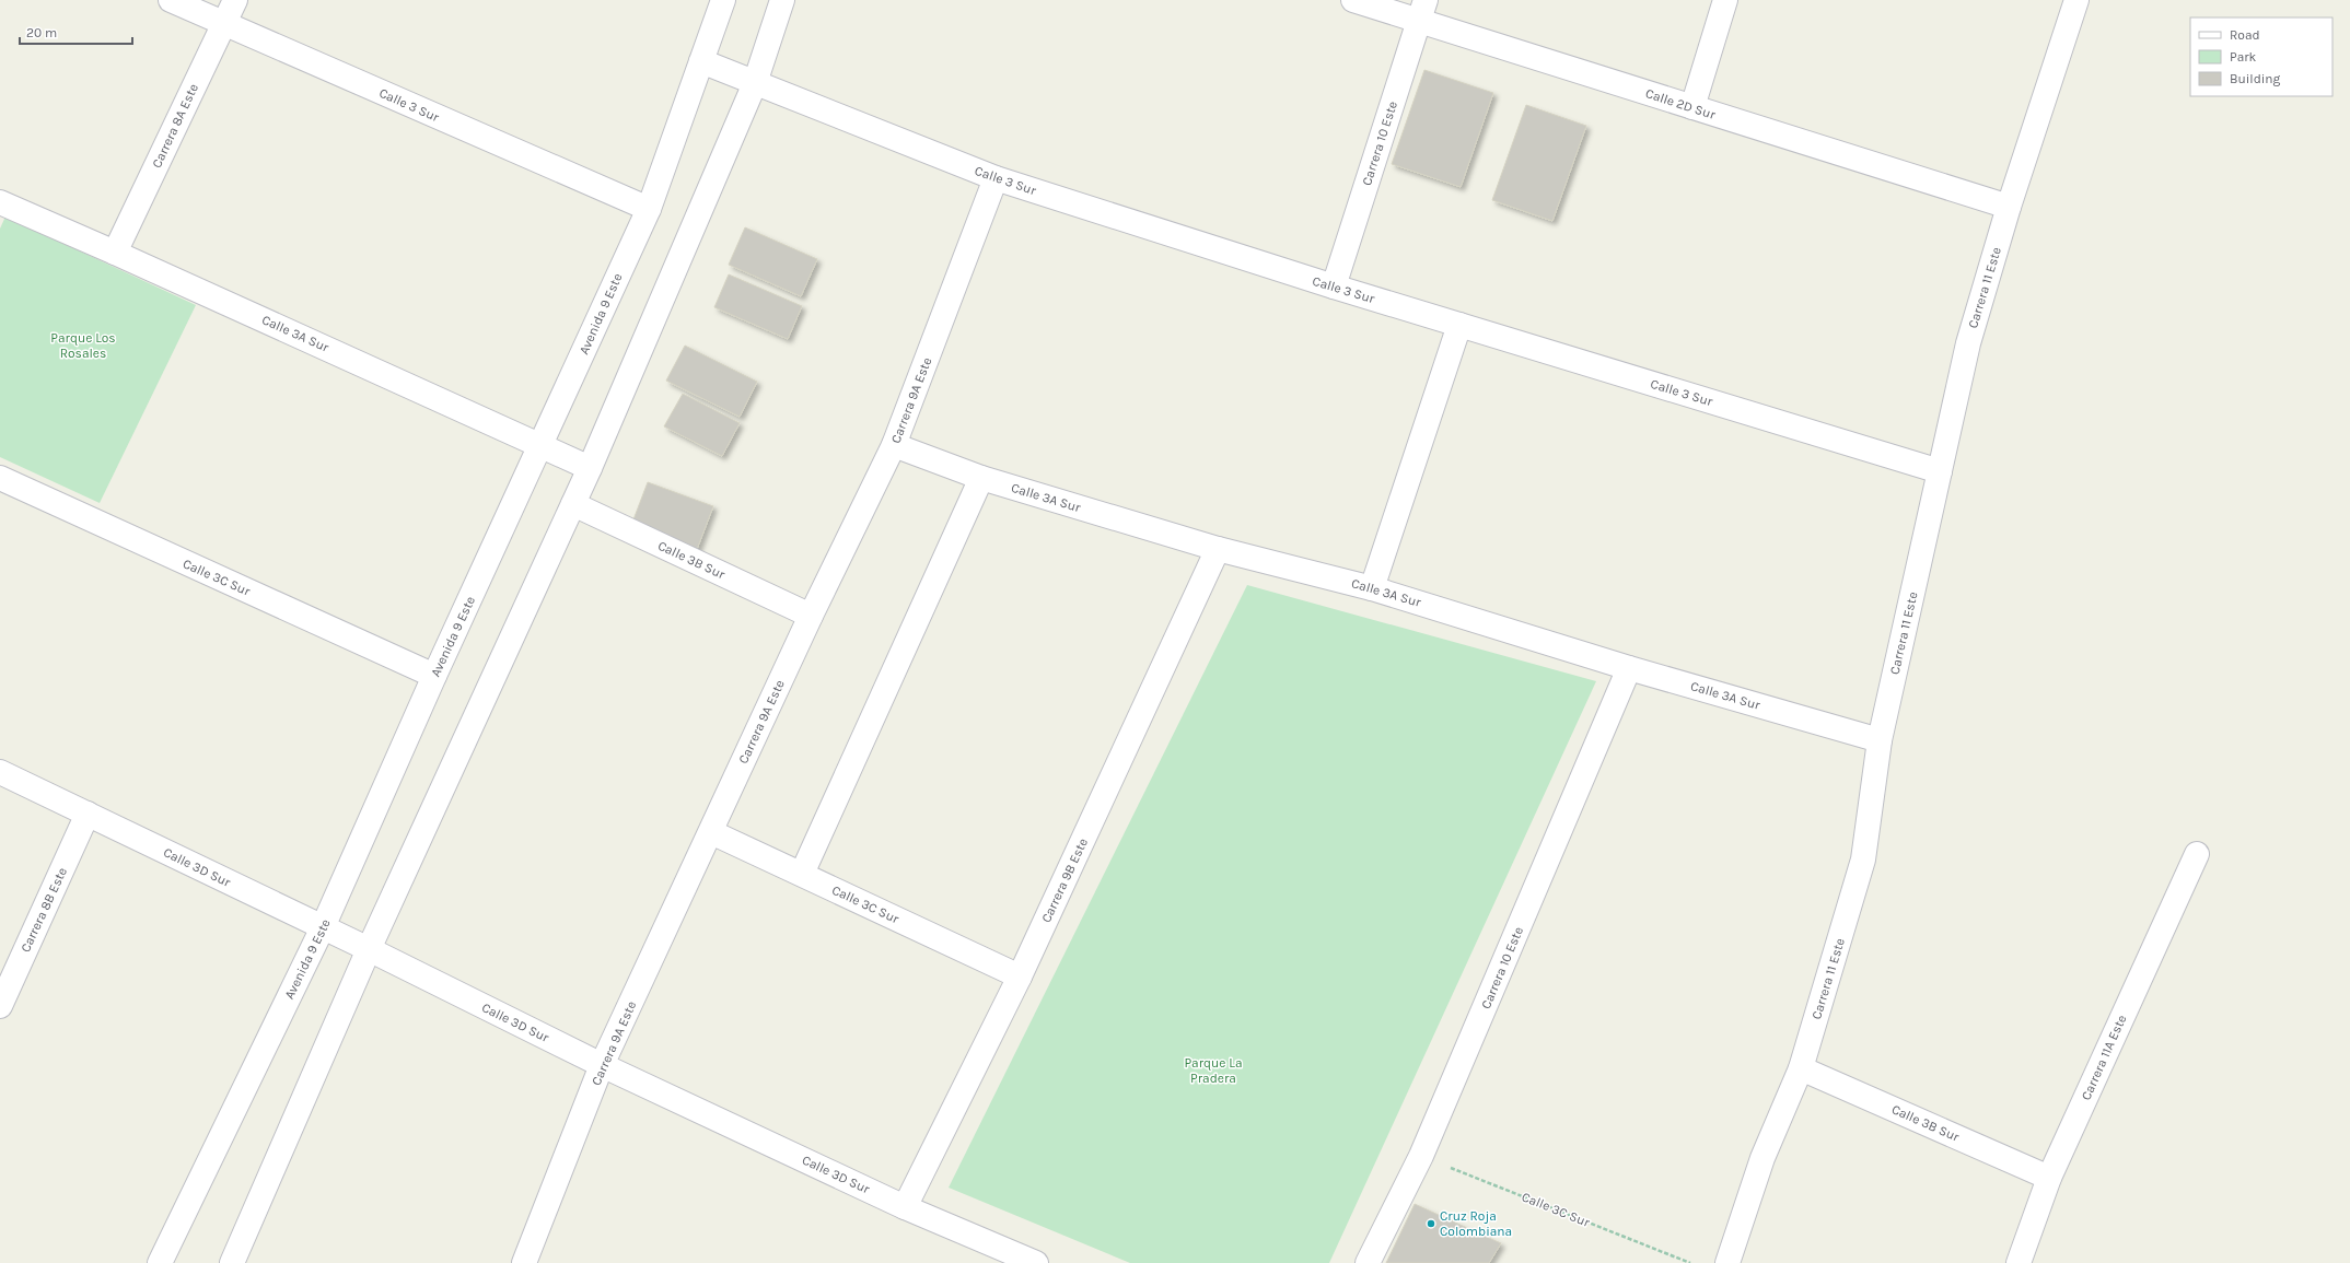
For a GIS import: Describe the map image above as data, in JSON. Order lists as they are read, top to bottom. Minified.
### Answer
{"streets":{"street":["Calle 2D Sur","Calle 3 Sur","Carrera 8A Este","Carrera 10 Este","Carrera 11 Este","Avenida 9 Este","Calle 3A Sur","Carrera 9A Este","Calle 3B Sur","Calle 3C Sur","Calle 3D Sur","Carrera 9B Este","Carrera 8B Este","Carrera 11A Este"]},"crossings":[["Calle 2D Sur","Carrera 10 Este"],["Calle 2D Sur","Carrera 11 Este"],["Calle 3 Sur","Carrera 8A Este"],["Calle 3 Sur","Carrera 10 Este"],["Calle 3 Sur","Carrera 11 Este"],["Calle 3 Sur","Avenida 9 Este"],["Calle 3 Sur","Carrera 9A Este"],["Carrera 8A Este","Calle 3A Sur"],["Carrera 10 Este","Calle 3A Sur"],["Carrera 10 Este","Calle 3C Sur"],["Carrera 11 Este","Calle 3A Sur"],["Carrera 11 Este","Calle 3B Sur"],["Avenida 9 Este","Calle 3A Sur"],["Avenida 9 Este","Calle 3C Sur"],["Avenida 9 Este","Calle 3D Sur"],["Calle 3A Sur","Carrera 9A Este"],["Calle 3A Sur","Carrera 9B Este"],["Carrera 9A Este","Calle 3B Sur"],["Carrera 9A Este","Calle 3C Sur"],["Carrera 9A Este","Calle 3D Sur"],["Calle 3B Sur","Carrera 11A Este"],["Calle 3C Sur","Carrera 9B Este"],["Calle 3D Sur","Carrera 9B Este"],["Calle 3D Sur","Carrera 8B Este"]],"parks":["Parque Los Rosales","Parque La Pradera"],"places":["Cruz Roja Colombiana"],"legend":["Road","Park","Building"],"scale_bar":"20 m"}
